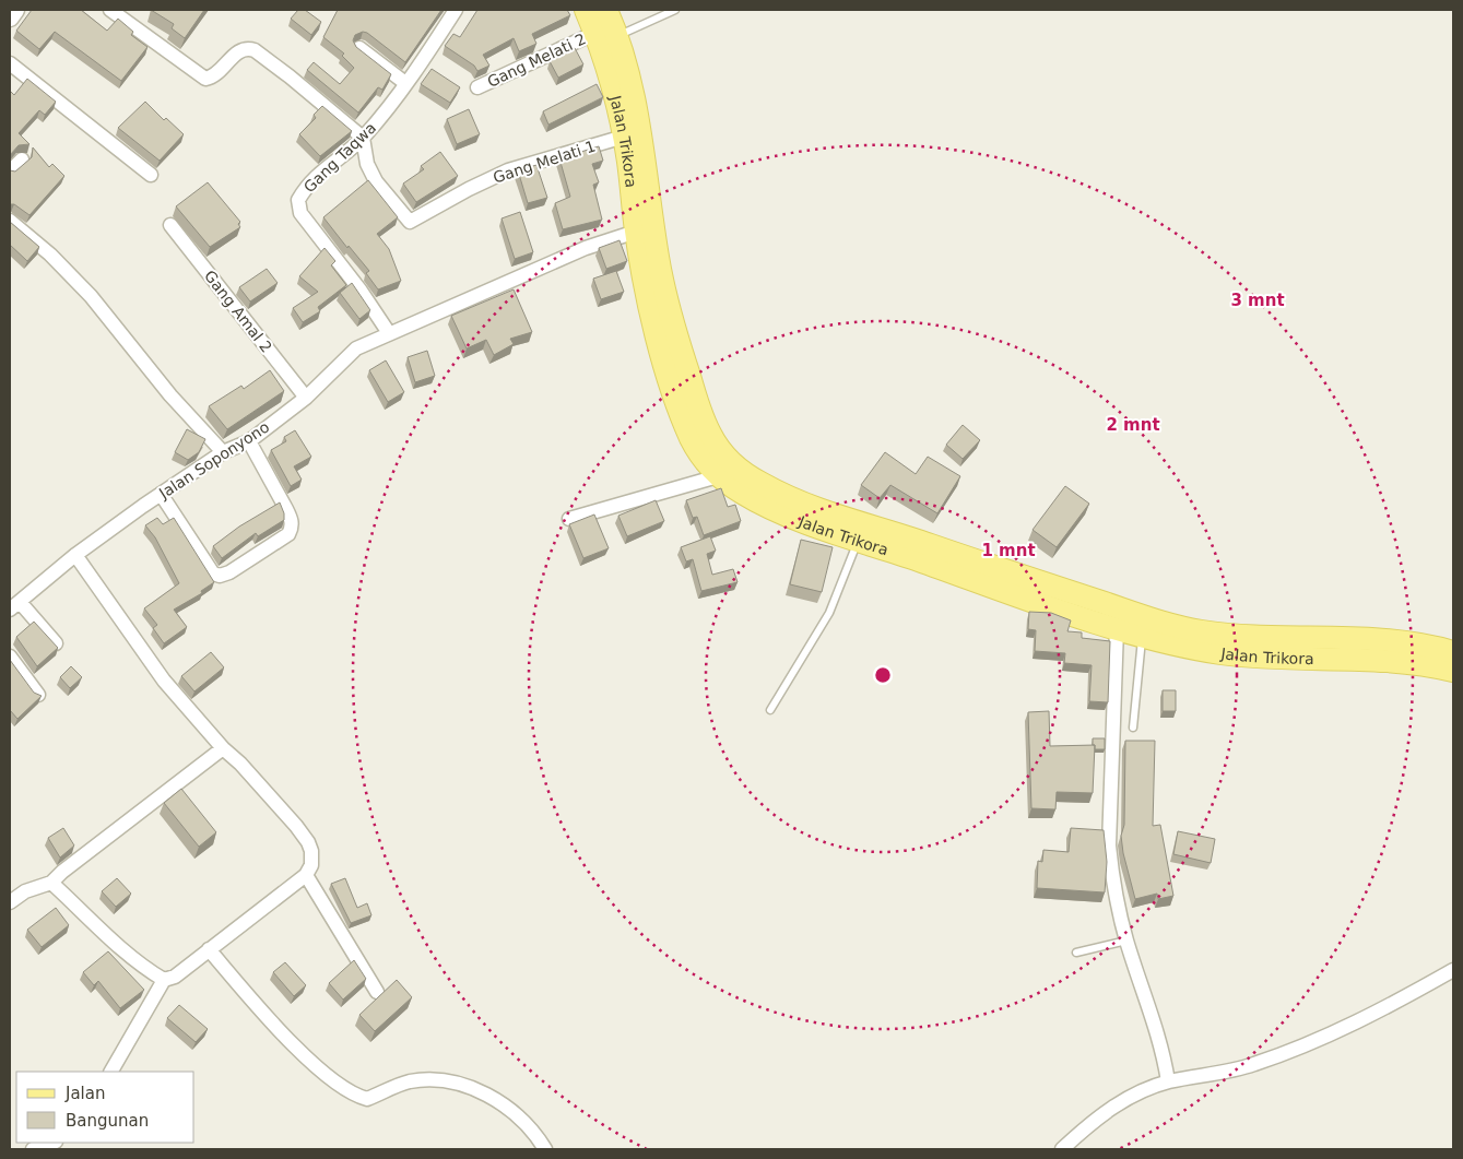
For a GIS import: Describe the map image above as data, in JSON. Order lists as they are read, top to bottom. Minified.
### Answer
{"streets":{"main road":["Jalan Trikora"],"street":["Gang Melati 2","Gang Taqwa","Gang Melati 1","Gang Amal 2","Jalan Soponyono"]},"crossings":[["Gang Melati 2","Jalan Trikora"],["Jalan Trikora","Gang Melati 1"],["Jalan Trikora","Jalan Soponyono"],["Gang Taqwa","Gang Melati 1"],["Gang Taqwa","Jalan Soponyono"],["Gang Amal 2","Jalan Soponyono"]],"legend":["Jalan","Bangunan"],"rings":["3 mnt","2 mnt","1 mnt"]}
